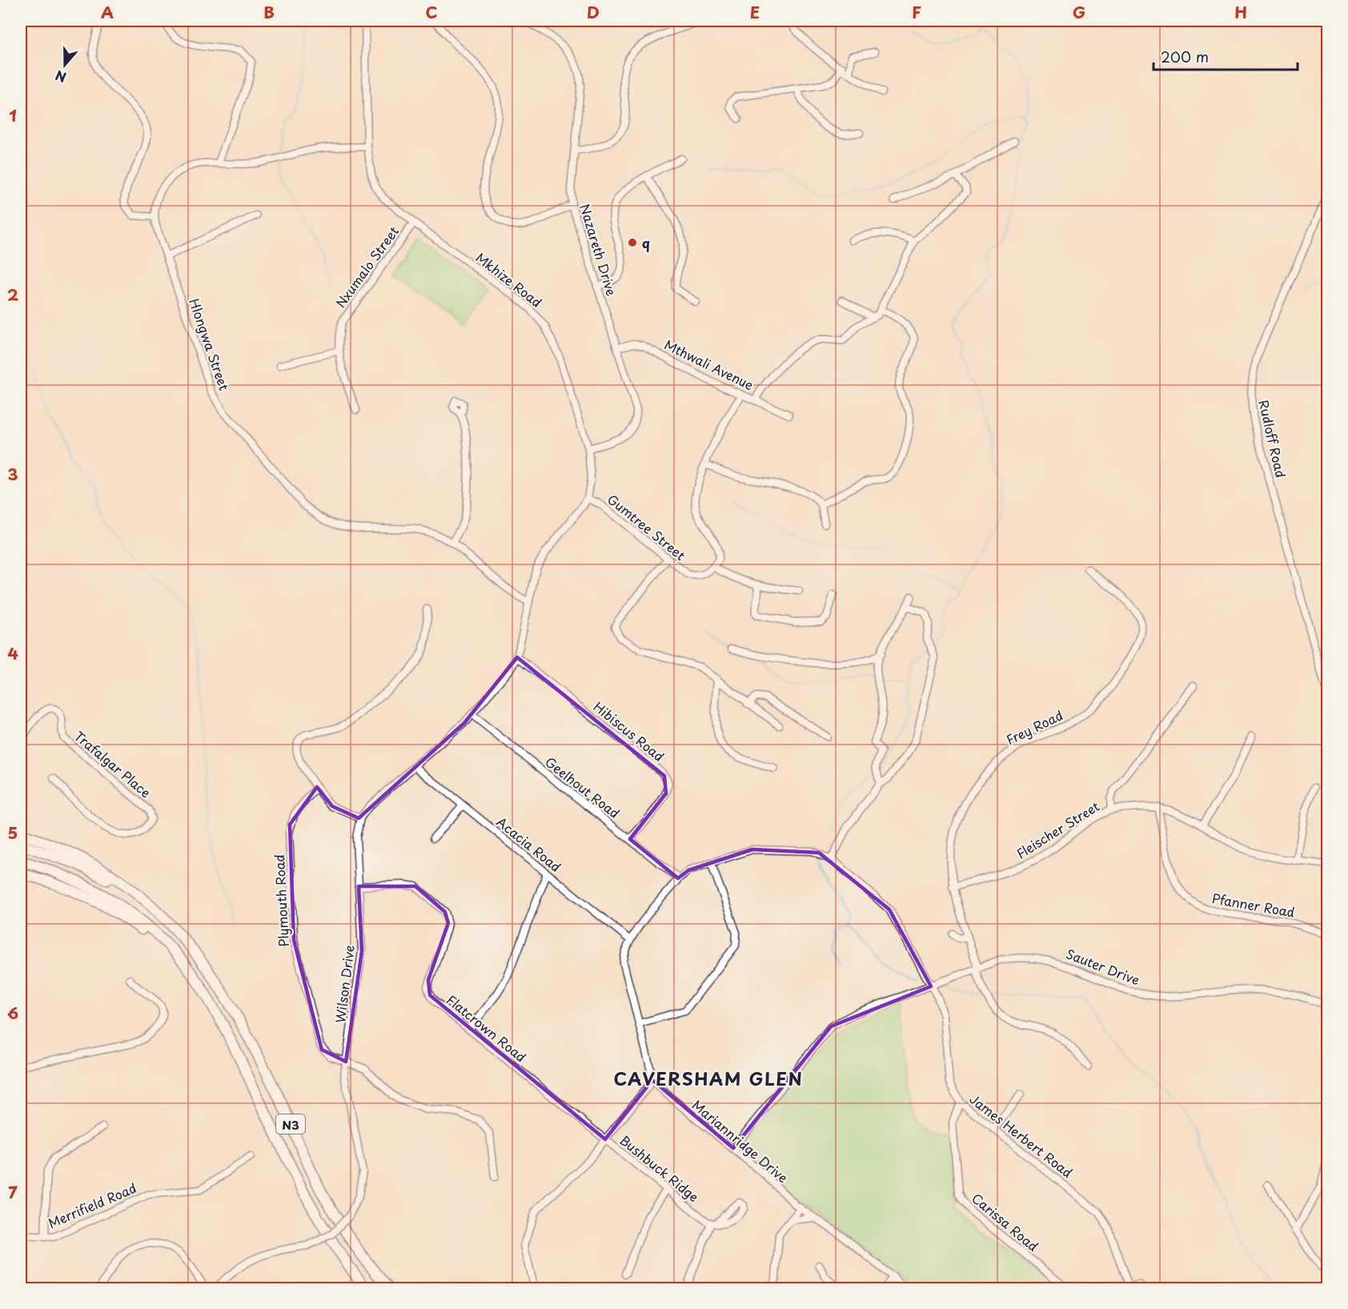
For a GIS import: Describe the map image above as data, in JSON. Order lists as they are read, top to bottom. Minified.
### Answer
{"streets":{"highway":["N3"],"street":["Nazareth Drive","Nxumalo Street","Mkhize Road","Hlongwa Street","Mthwali Avenue","Rudloff Road","Gumtree Street","Frey Road","Hibiscus Road","Trafalgar Place","Geelhout Road","Fleischer Street","Acacia Road","Plymouth Road","Pfanner Road","Sauter Drive","Wilson Drive","Flatcrown Road","James Herbert Road","Mariannridge Drive","Bushbuck Ridge","Merrifield Road","Carissa Road"]},"crossings":[["Nazareth Drive","Mkhize Road"],["Nazareth Drive","Mthwali Avenue"],["Nxumalo Street","Mkhize Road"],["Mkhize Road","Gumtree Street"],["Frey Road","Fleischer Street"],["Frey Road","Sauter Drive"],["Hibiscus Road","Geelhout Road"],["Geelhout Road","James Herbert Road"],["Acacia Road","James Herbert Road"],["Plymouth Road","Wilson Drive"],["Sauter Drive","James Herbert Road"],["Sauter Drive","Mariannridge Drive"],["Wilson Drive","Flatcrown Road"],["Flatcrown Road","Bushbuck Ridge"],["James Herbert Road","Carissa Road"],["Mariannridge Drive","Bushbuck Ridge"]],"districts":["CAVERSHAM GLEN"],"places":["q"],"scale_bar":"200 m","north":"bottom","grid":{"columns":["A","B","C","D","E","F","G","H"],"rows":["1","2","3","4","5","6","7"]}}
